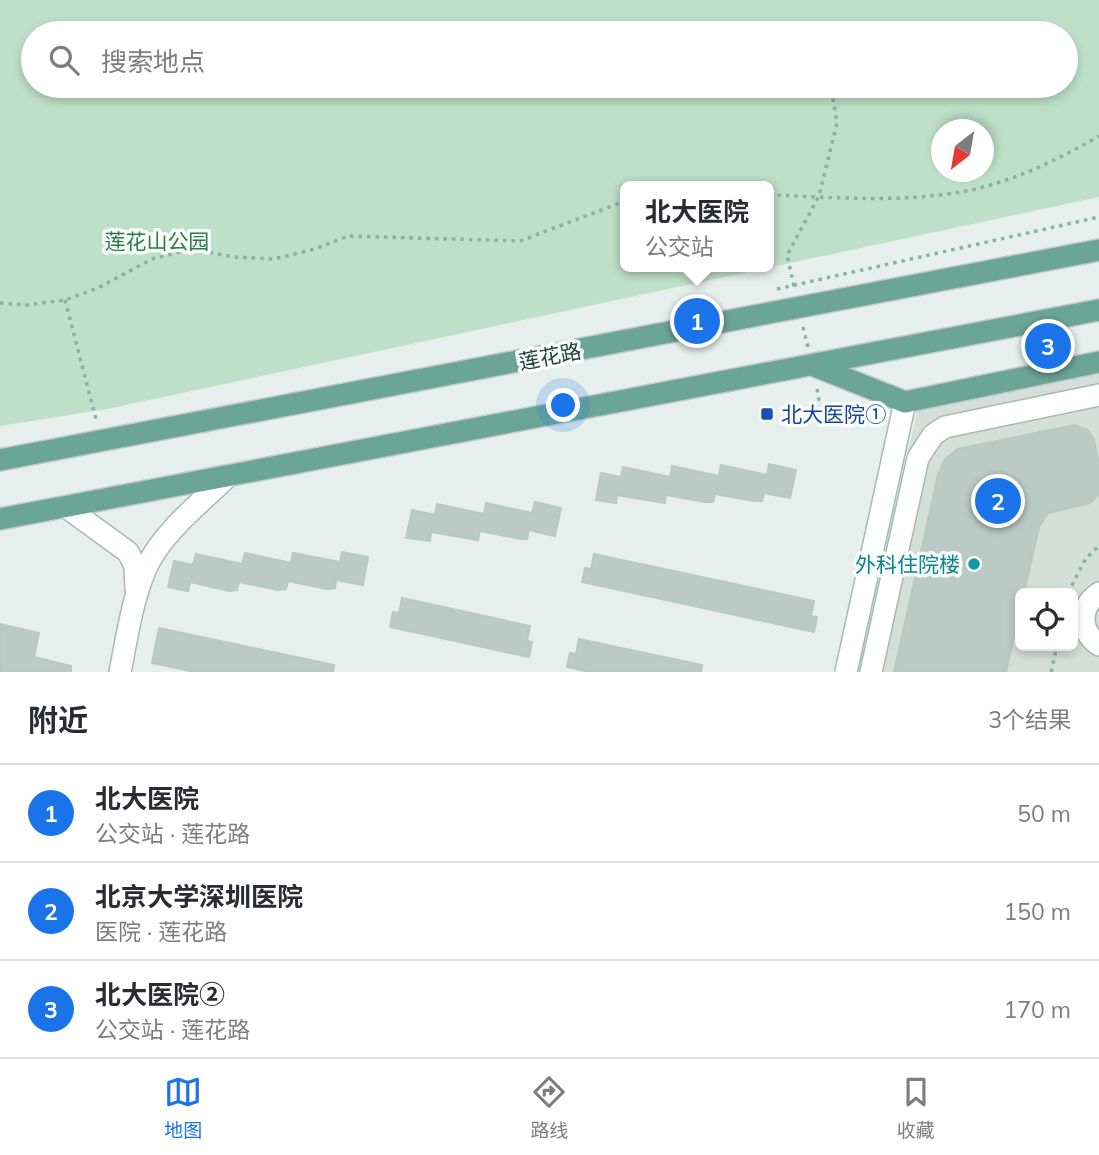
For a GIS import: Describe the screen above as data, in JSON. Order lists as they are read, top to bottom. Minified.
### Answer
{"streets":{"main road":["莲花路"]},"parks":["莲花山公园"],"places":{"transit":["北大医院①"],"other":["外科住院楼"]},"north":"bottom left","page":{"search":"搜索地点","popup":["北大医院","公交站"],"pins":["1","3","2"],"heading":["附近","3个结果"],"list":[{"mark":"1","name":"北大医院","note":"公交站 · 莲花路","value":"50 m"},{"mark":"2","name":"北京大学深圳医院","note":"医院 · 莲花路","value":"150 m"},{"mark":"3","name":"北大医院②","note":"公交站 · 莲花路","value":"170 m"}],"nav":["地图","路线","收藏"]}}
